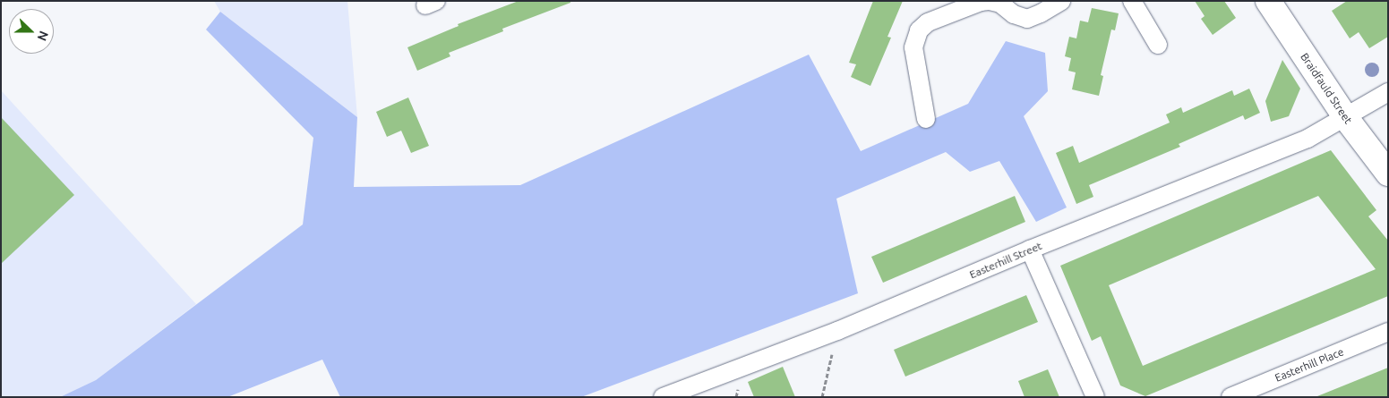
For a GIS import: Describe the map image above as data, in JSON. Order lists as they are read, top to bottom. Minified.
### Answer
{"streets":{"street":["Braidfauld Street","Easterhill Street","Easterhill Place"]},"crossings":[["Braidfauld Street","Easterhill Street"]],"north":"right"}
